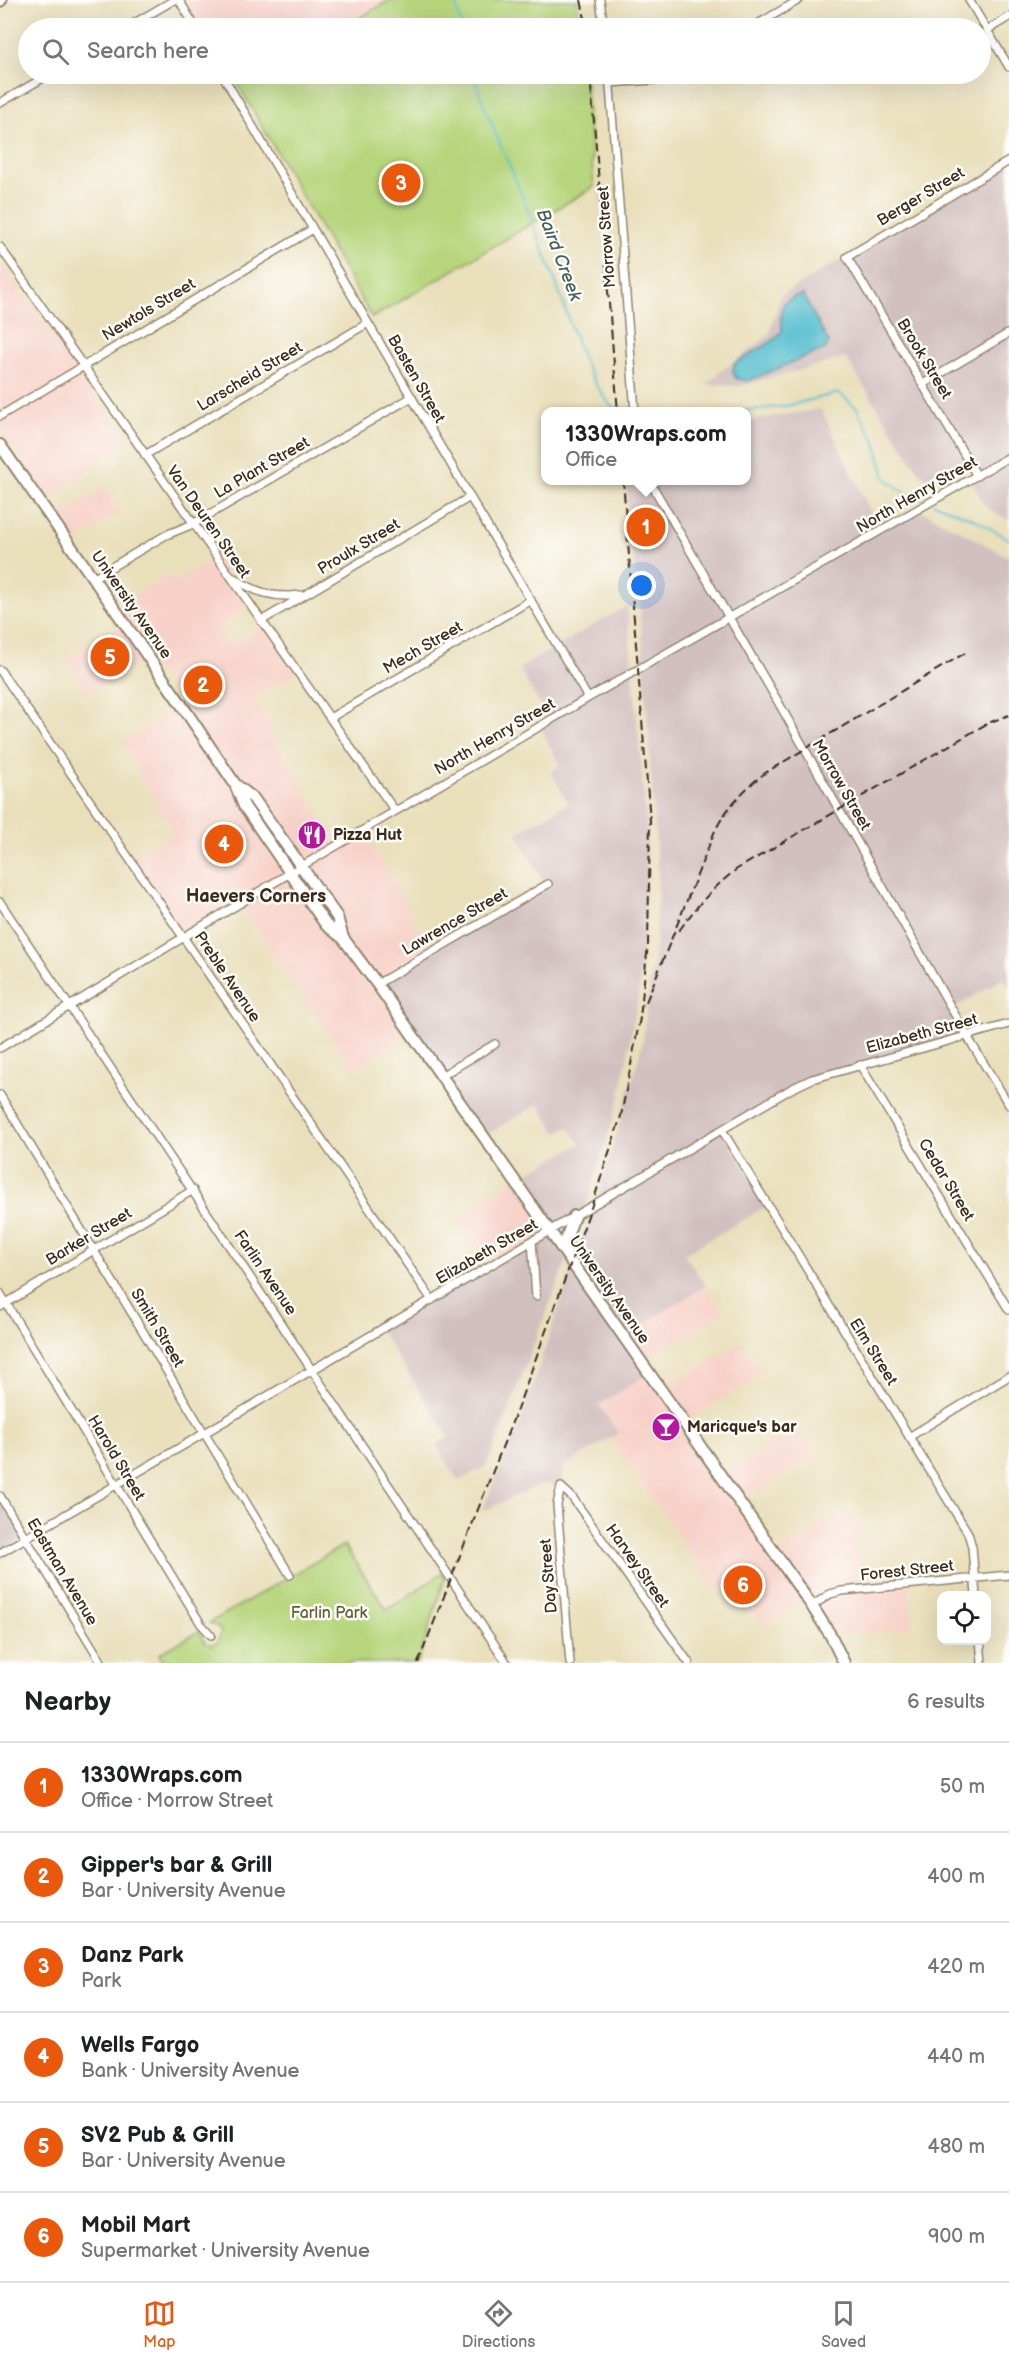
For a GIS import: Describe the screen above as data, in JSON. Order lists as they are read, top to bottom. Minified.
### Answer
{"streets":{"main road":["University Avenue"],"street":["Berger Street","Morrow Street","Newtols Street","Brook Street","Larscheid Street","Basten Street","La Plant Street","North Henry Street","Van Deuren Street","Proulx Street","Mech Street","Lawrence Street","Preble Avenue","Elizabeth Street","Cedar Street","Barker Street","Farlin Avenue","Smith Street","Elm Street","Harold Street","Harvey Street","Forest Street","Eastman Avenue","Day Street"]},"crossings":[["Berger Street","Brook Street"],["Morrow Street","North Henry Street"],["Morrow Street","Elizabeth Street"],["Newtols Street","Basten Street"],["Newtols Street","Van Deuren Street"],["Brook Street","North Henry Street"],["Larscheid Street","Basten Street"],["Larscheid Street","Van Deuren Street"],["Basten Street","La Plant Street"],["Basten Street","North Henry Street"],["Basten Street","Proulx Street"],["Basten Street","Mech Street"],["La Plant Street","Van Deuren Street"],["La Plant Street","University Avenue"],["North Henry Street","Van Deuren Street"],["North Henry Street","University Avenue"],["North Henry Street","Preble Avenue"],["North Henry Street","Farlin Avenue"],["Van Deuren Street","Proulx Street"],["Van Deuren Street","Mech Street"],["University Avenue","Lawrence Street"],["University Avenue","Elizabeth Street"],["University Avenue","Forest Street"],["Preble Avenue","Elizabeth Street"],["Elizabeth Street","Cedar Street"],["Elizabeth Street","Farlin Avenue"],["Elizabeth Street","Smith Street"],["Elizabeth Street","Elm Street"],["Elizabeth Street","Harold Street"],["Elizabeth Street","Eastman Avenue"],["Barker Street","Farlin Avenue"],["Barker Street","Smith Street"],["Barker Street","Harold Street"],["Elm Street","Forest Street"],["Harvey Street","Day Street"]],"districts":["Haevers Corners"],"water":["Baird Creek"],"parks":["Farlin Park"],"places":{"restaurant":["Pizza Hut"],"bar":["Maricque's bar"]},"page":{"search":"Search here","pins":["3","1","5","2","4","6"],"popup":["1330Wraps.com","Office"],"heading":["Nearby","6 results"],"list":[{"mark":"1","name":"1330Wraps.com","note":"Office · Morrow Street","value":"50 m"},{"mark":"2","name":"Gipper's bar & Grill","note":"Bar · University Avenue","value":"400 m"},{"mark":"3","name":"Danz Park","note":"Park","value":"420 m"},{"mark":"4","name":"Wells Fargo","note":"Bank · University Avenue","value":"440 m"},{"mark":"5","name":"SV2 Pub & Grill","note":"Bar · University Avenue","value":"480 m"},{"mark":"6","name":"Mobil Mart","note":"Supermarket · University Avenue","value":"900 m"}],"nav":["Map","Directions","Saved"]}}
